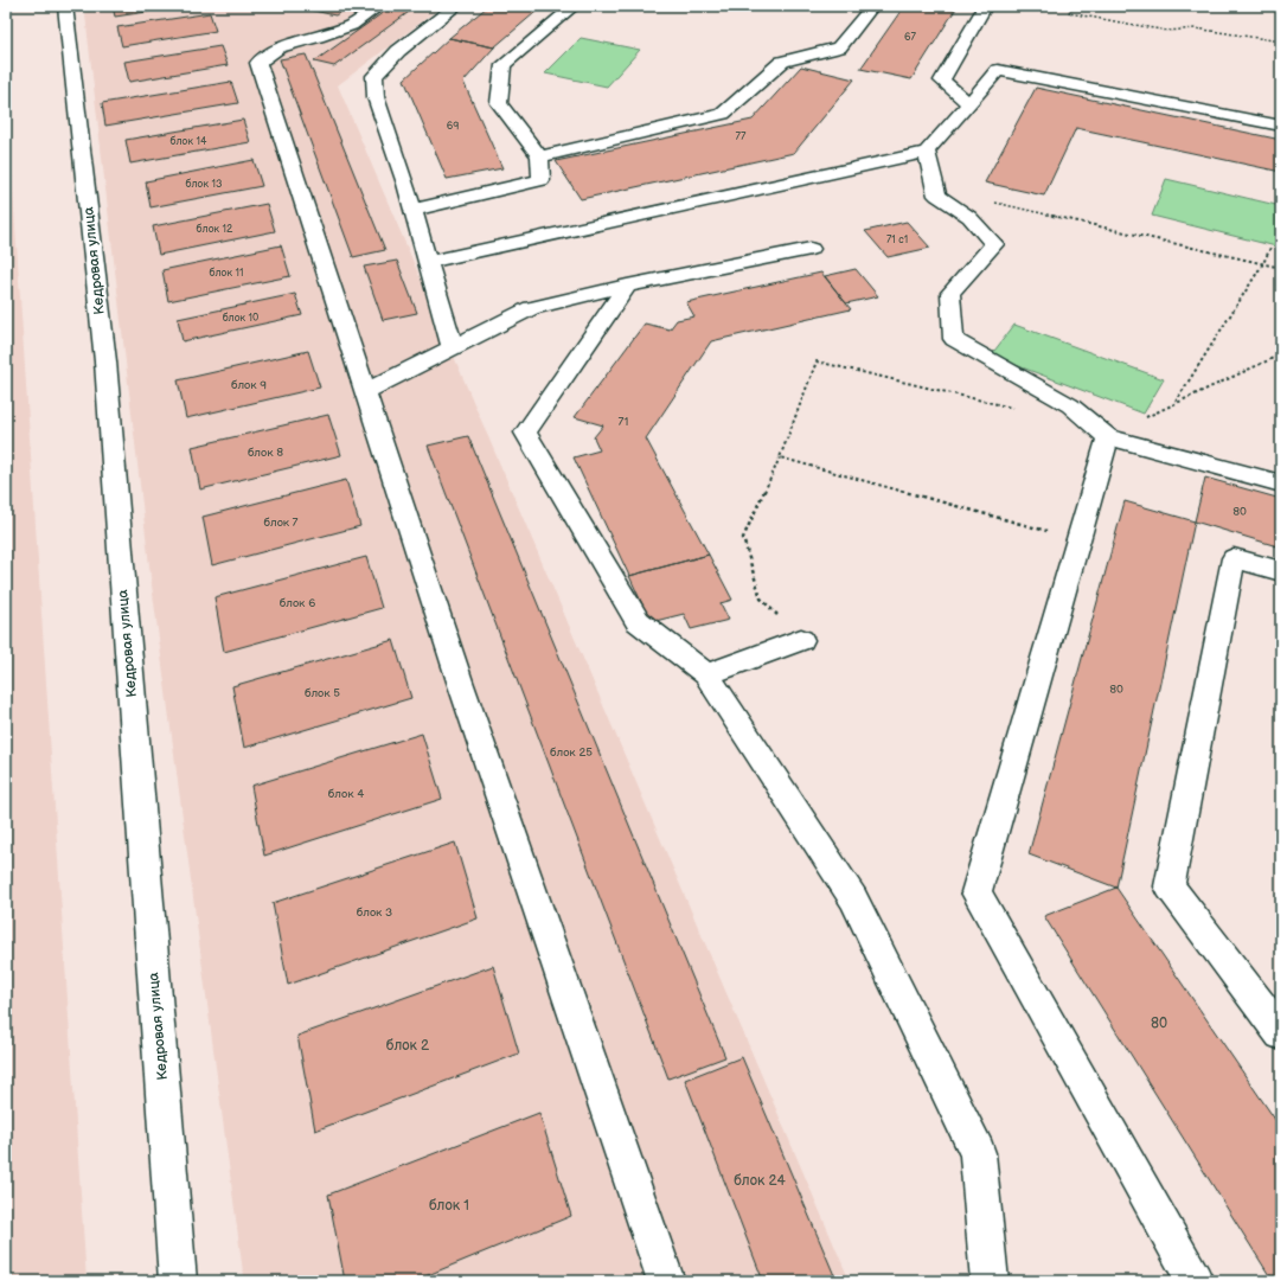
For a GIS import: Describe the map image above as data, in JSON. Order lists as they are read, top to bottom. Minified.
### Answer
{"streets":{"street":["Кедровая улица"]},"house_numbers":["67","69","77","блок 14","блок 13","блок 12","71 с1","блок 11","блок 10","блок 9","71","блок 8","80","блок 7","блок 6","80","блок 5","блок 25","блок 4","блок 3","80","блок 2","блок 24","блок 1"]}
